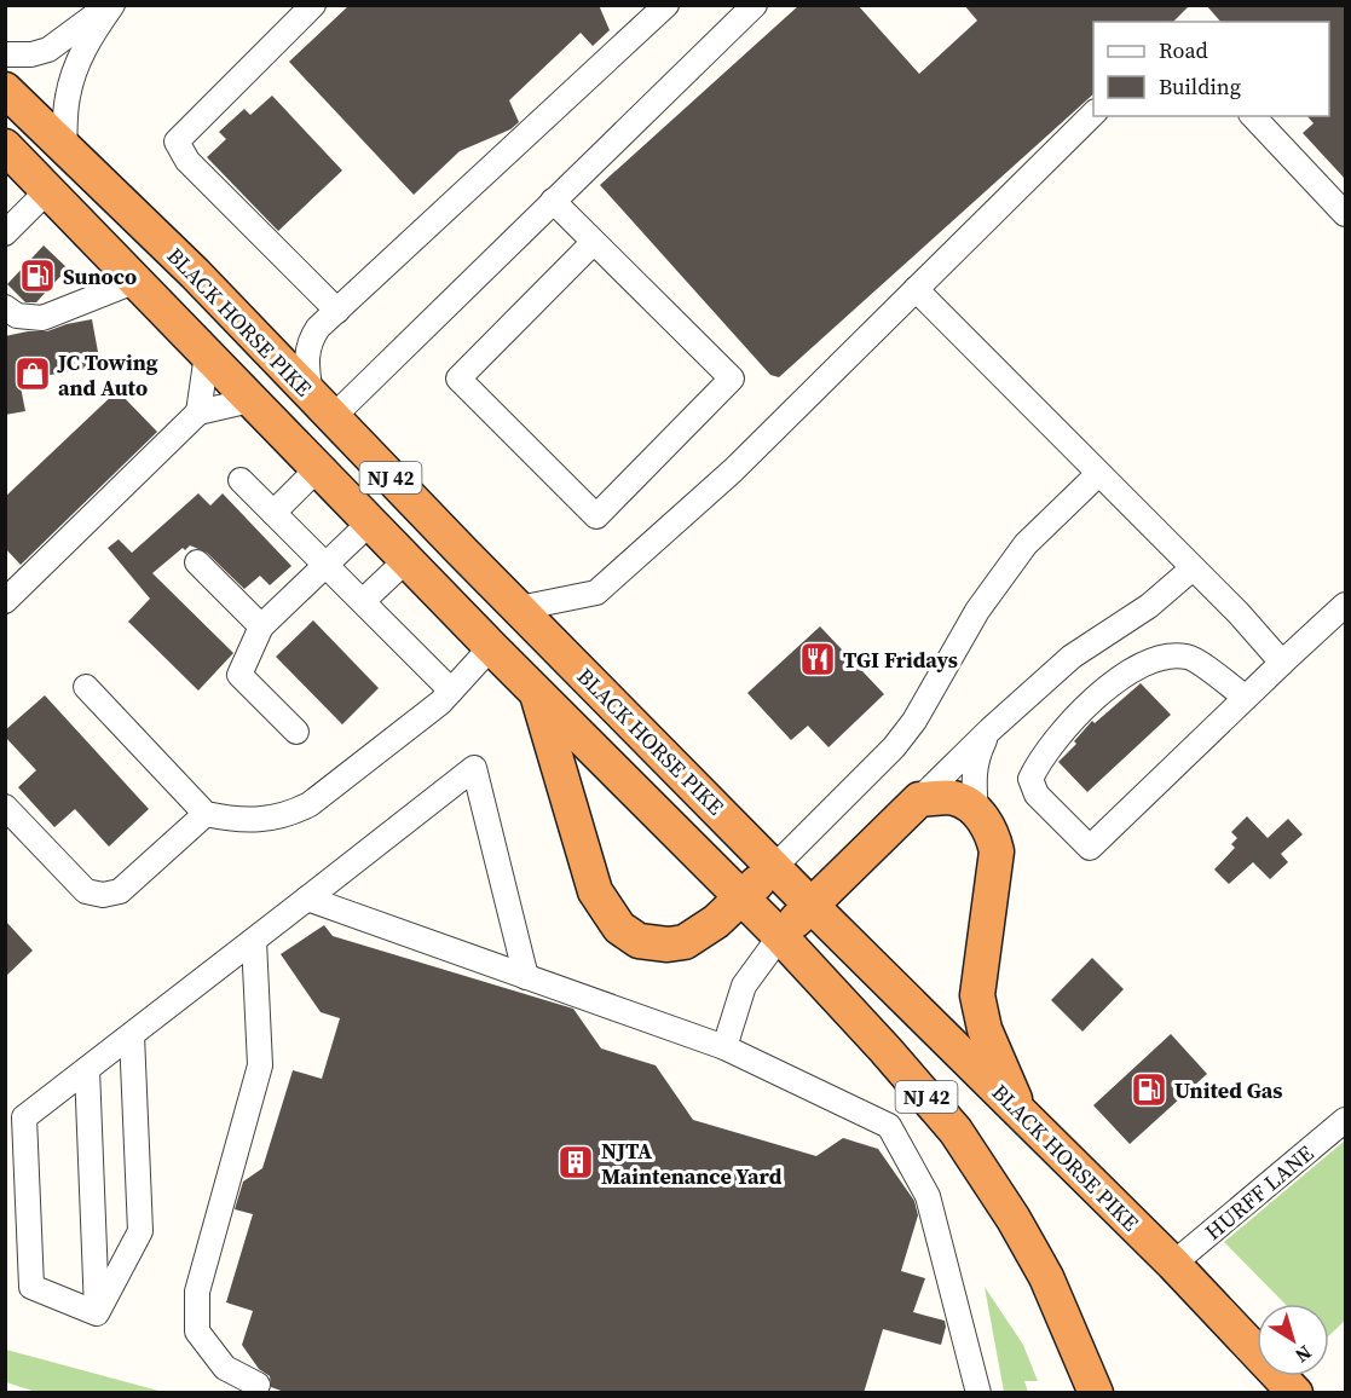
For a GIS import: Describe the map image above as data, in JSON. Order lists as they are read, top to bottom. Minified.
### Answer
{"streets":{"highway":["BLACK HORSE PIKE","NJ 42"],"street":["HURFF LANE"]},"crossings":[["BLACK HORSE PIKE","HURFF LANE"]],"places":{"fuel station":["Sunoco","United Gas"],"shop":["JC Towing and Auto"],"restaurant":["TGI Fridays"],"building":["NJTA Maintenance Yard"]},"legend":["Road","Building"],"north":"bottom right"}
